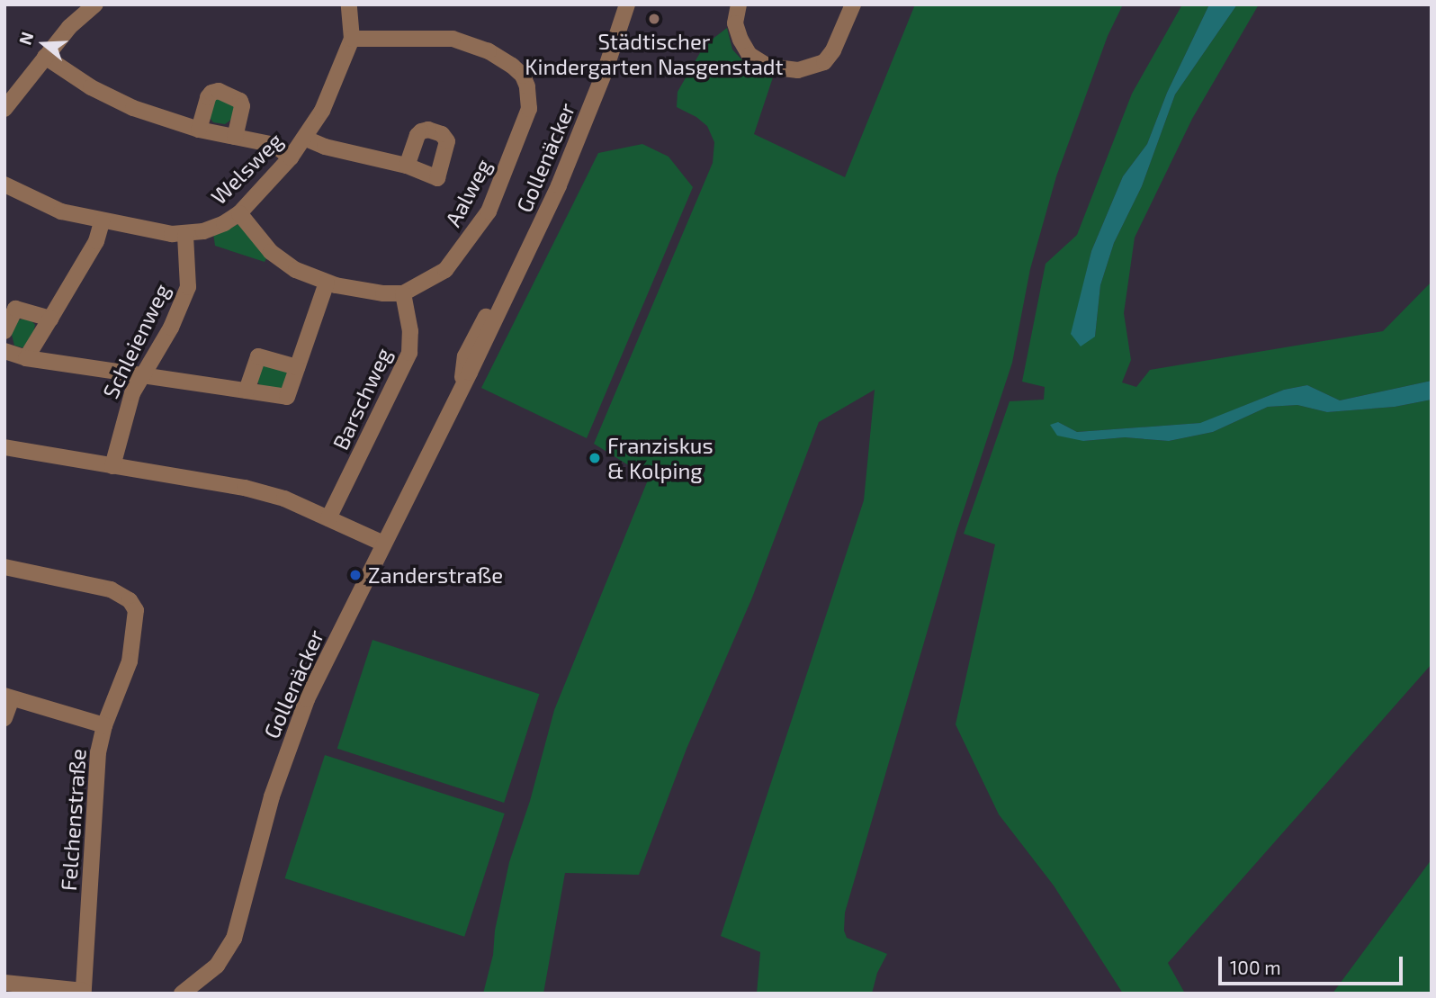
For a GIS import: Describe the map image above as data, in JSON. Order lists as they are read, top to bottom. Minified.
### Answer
{"streets":{"street":["Gollenäcker","Welsweg","Aalweg","Schleienweg","Barschweg","Felchenstraße"]},"crossings":[["Welsweg","Aalweg"],["Welsweg","Schleienweg"],["Aalweg","Barschweg"]],"places":["Städtischer Kindergarten Nasgenstadt","Franziskus & Kolping","Zanderstraße"],"scale_bar":"100 m","north":"left"}
